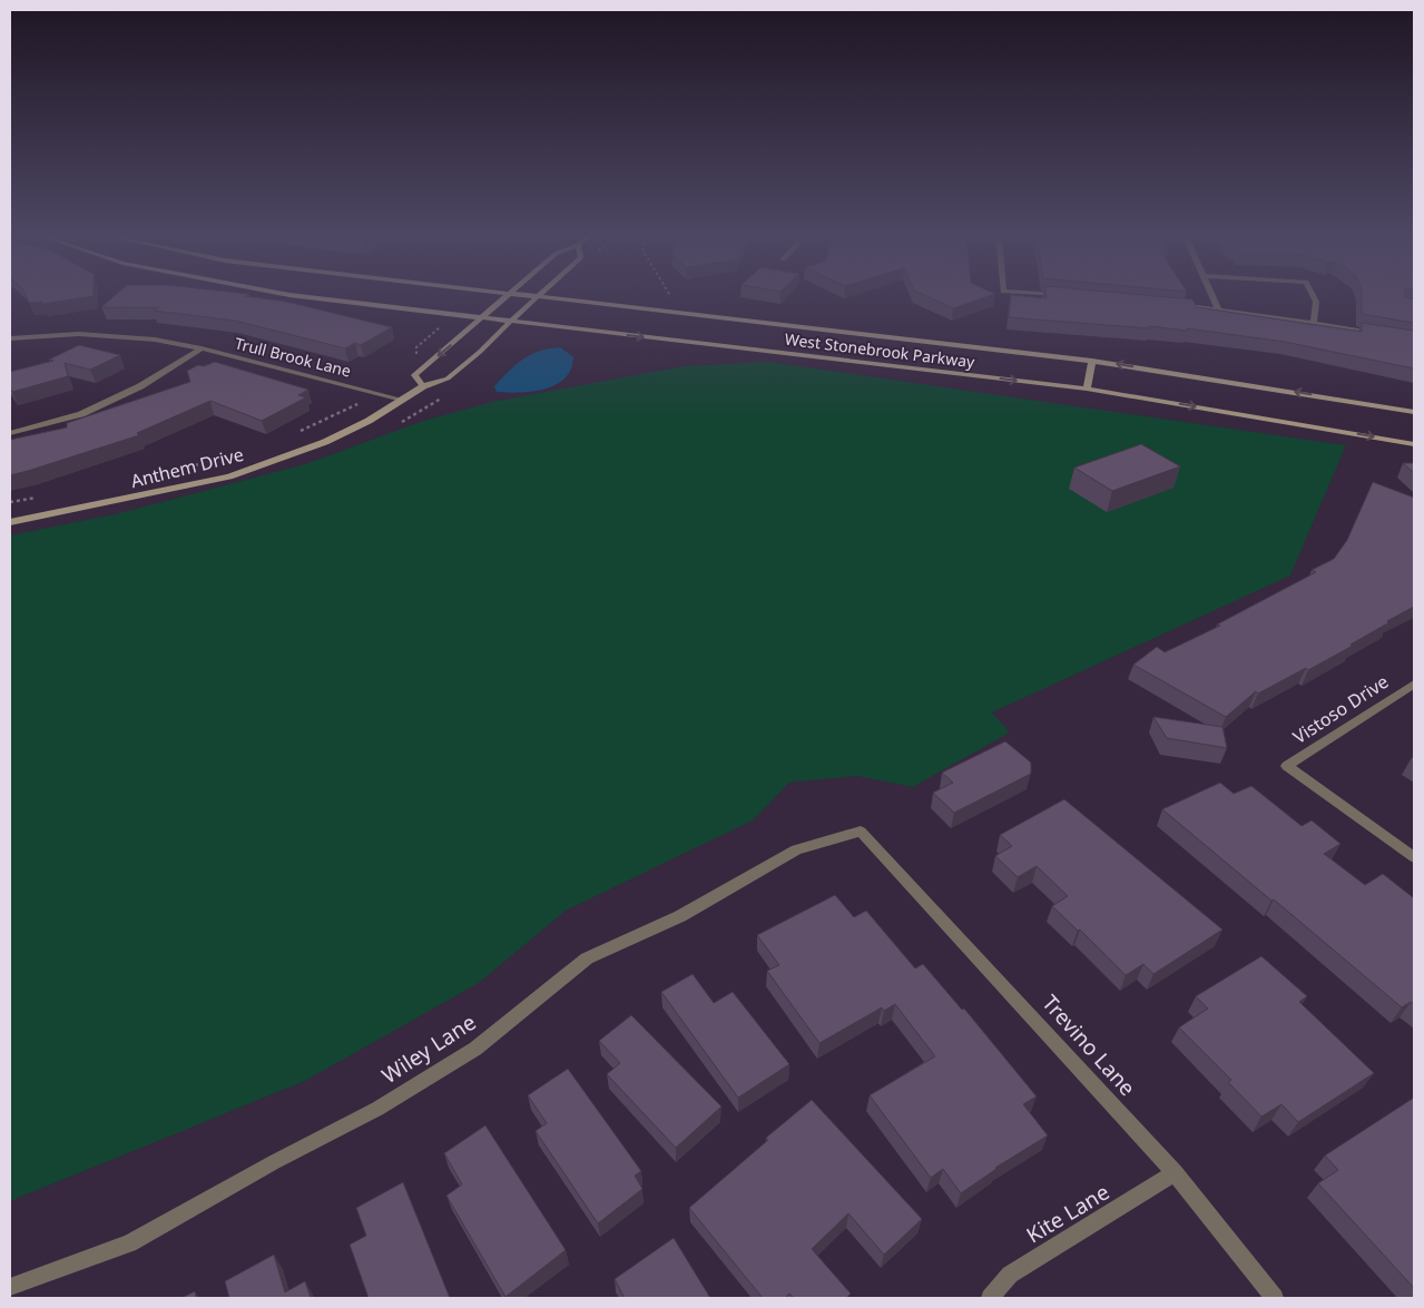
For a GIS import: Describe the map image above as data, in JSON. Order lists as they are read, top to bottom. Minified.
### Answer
{"streets":{"street":["West Stonebrook Parkway","Trull Brook Lane","Anthem Drive","Vistoso Drive","Trevino Lane","Wiley Lane","Kite Lane"]},"crossings":[["West Stonebrook Parkway","Anthem Drive"],["Trull Brook Lane","Anthem Drive"],["Trevino Lane","Wiley Lane"],["Trevino Lane","Kite Lane"]]}
